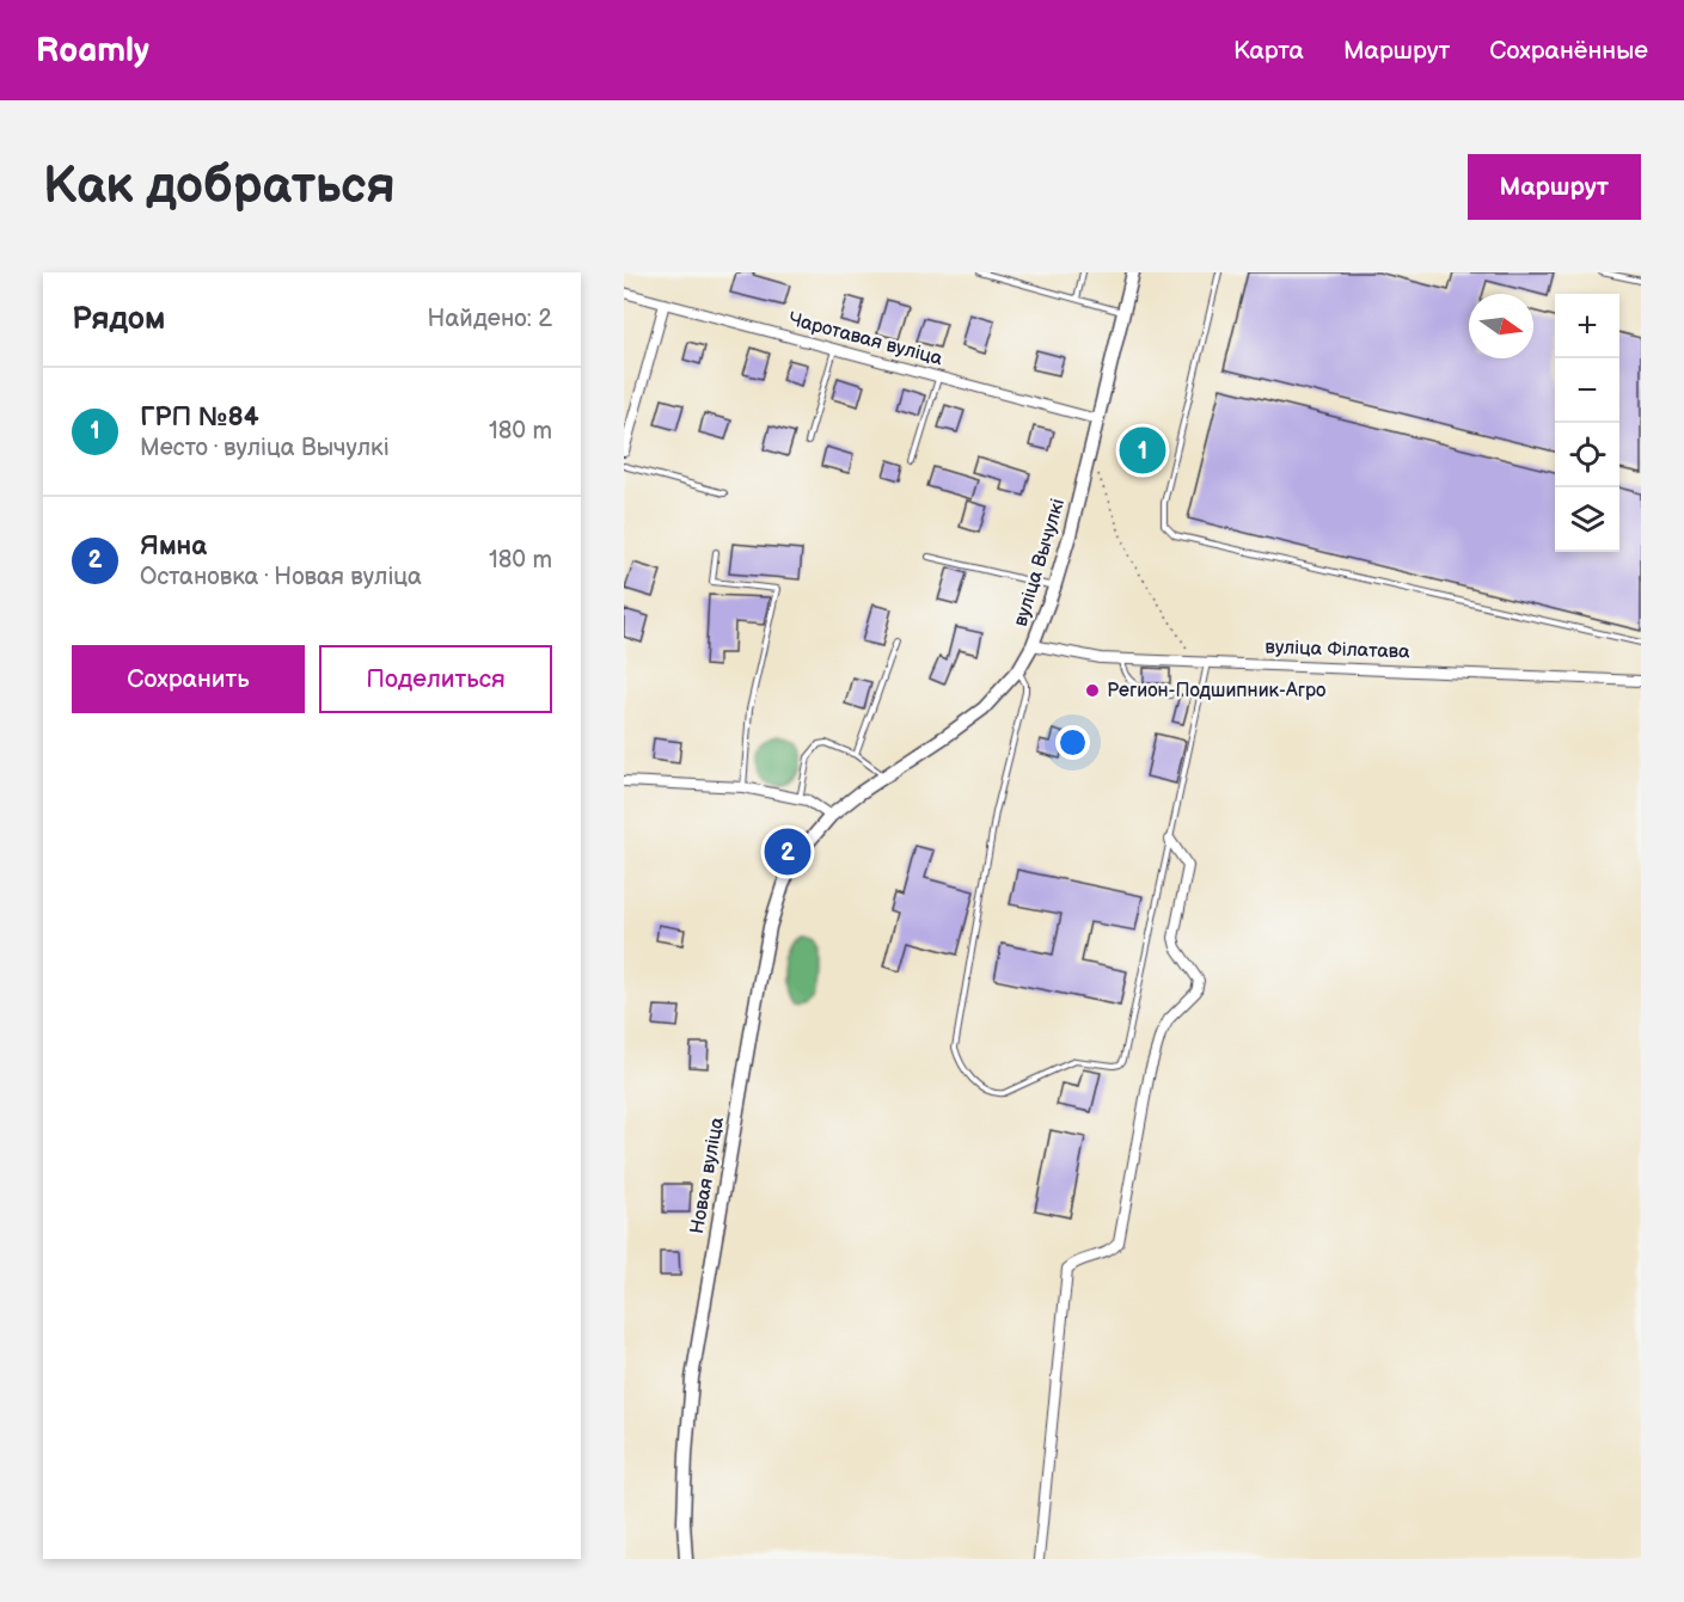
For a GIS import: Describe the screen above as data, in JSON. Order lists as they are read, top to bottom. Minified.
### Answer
{"streets":{"street":["Чаротавая вуліца","вуліца Вычулкі","вуліца Філатава","Новая вуліца"]},"crossings":[["Чаротавая вуліца","вуліца Вычулкі"],["вуліца Вычулкі","вуліца Філатава"],["вуліца Вычулкі","Новая вуліца"]],"places":["Регион-Подшипник-Агро"],"north":"right","page":{"header":"Roamly","nav":["Карта","Маршрут","Сохранённые"],"buttons":["Маршрут",["Сохранить","Поделиться"]],"title":"Как добраться","heading":["Рядом","Найдено: 2"],"map_buttons":["+","−"],"list":[{"mark":"1","name":"ГРП №84","note":"Место · вуліца Вычулкі","value":"180 m"},{"mark":"2","name":"Ямна","note":"Остановка · Новая вуліца","value":"180 m"}],"pins":["1","2"]}}
